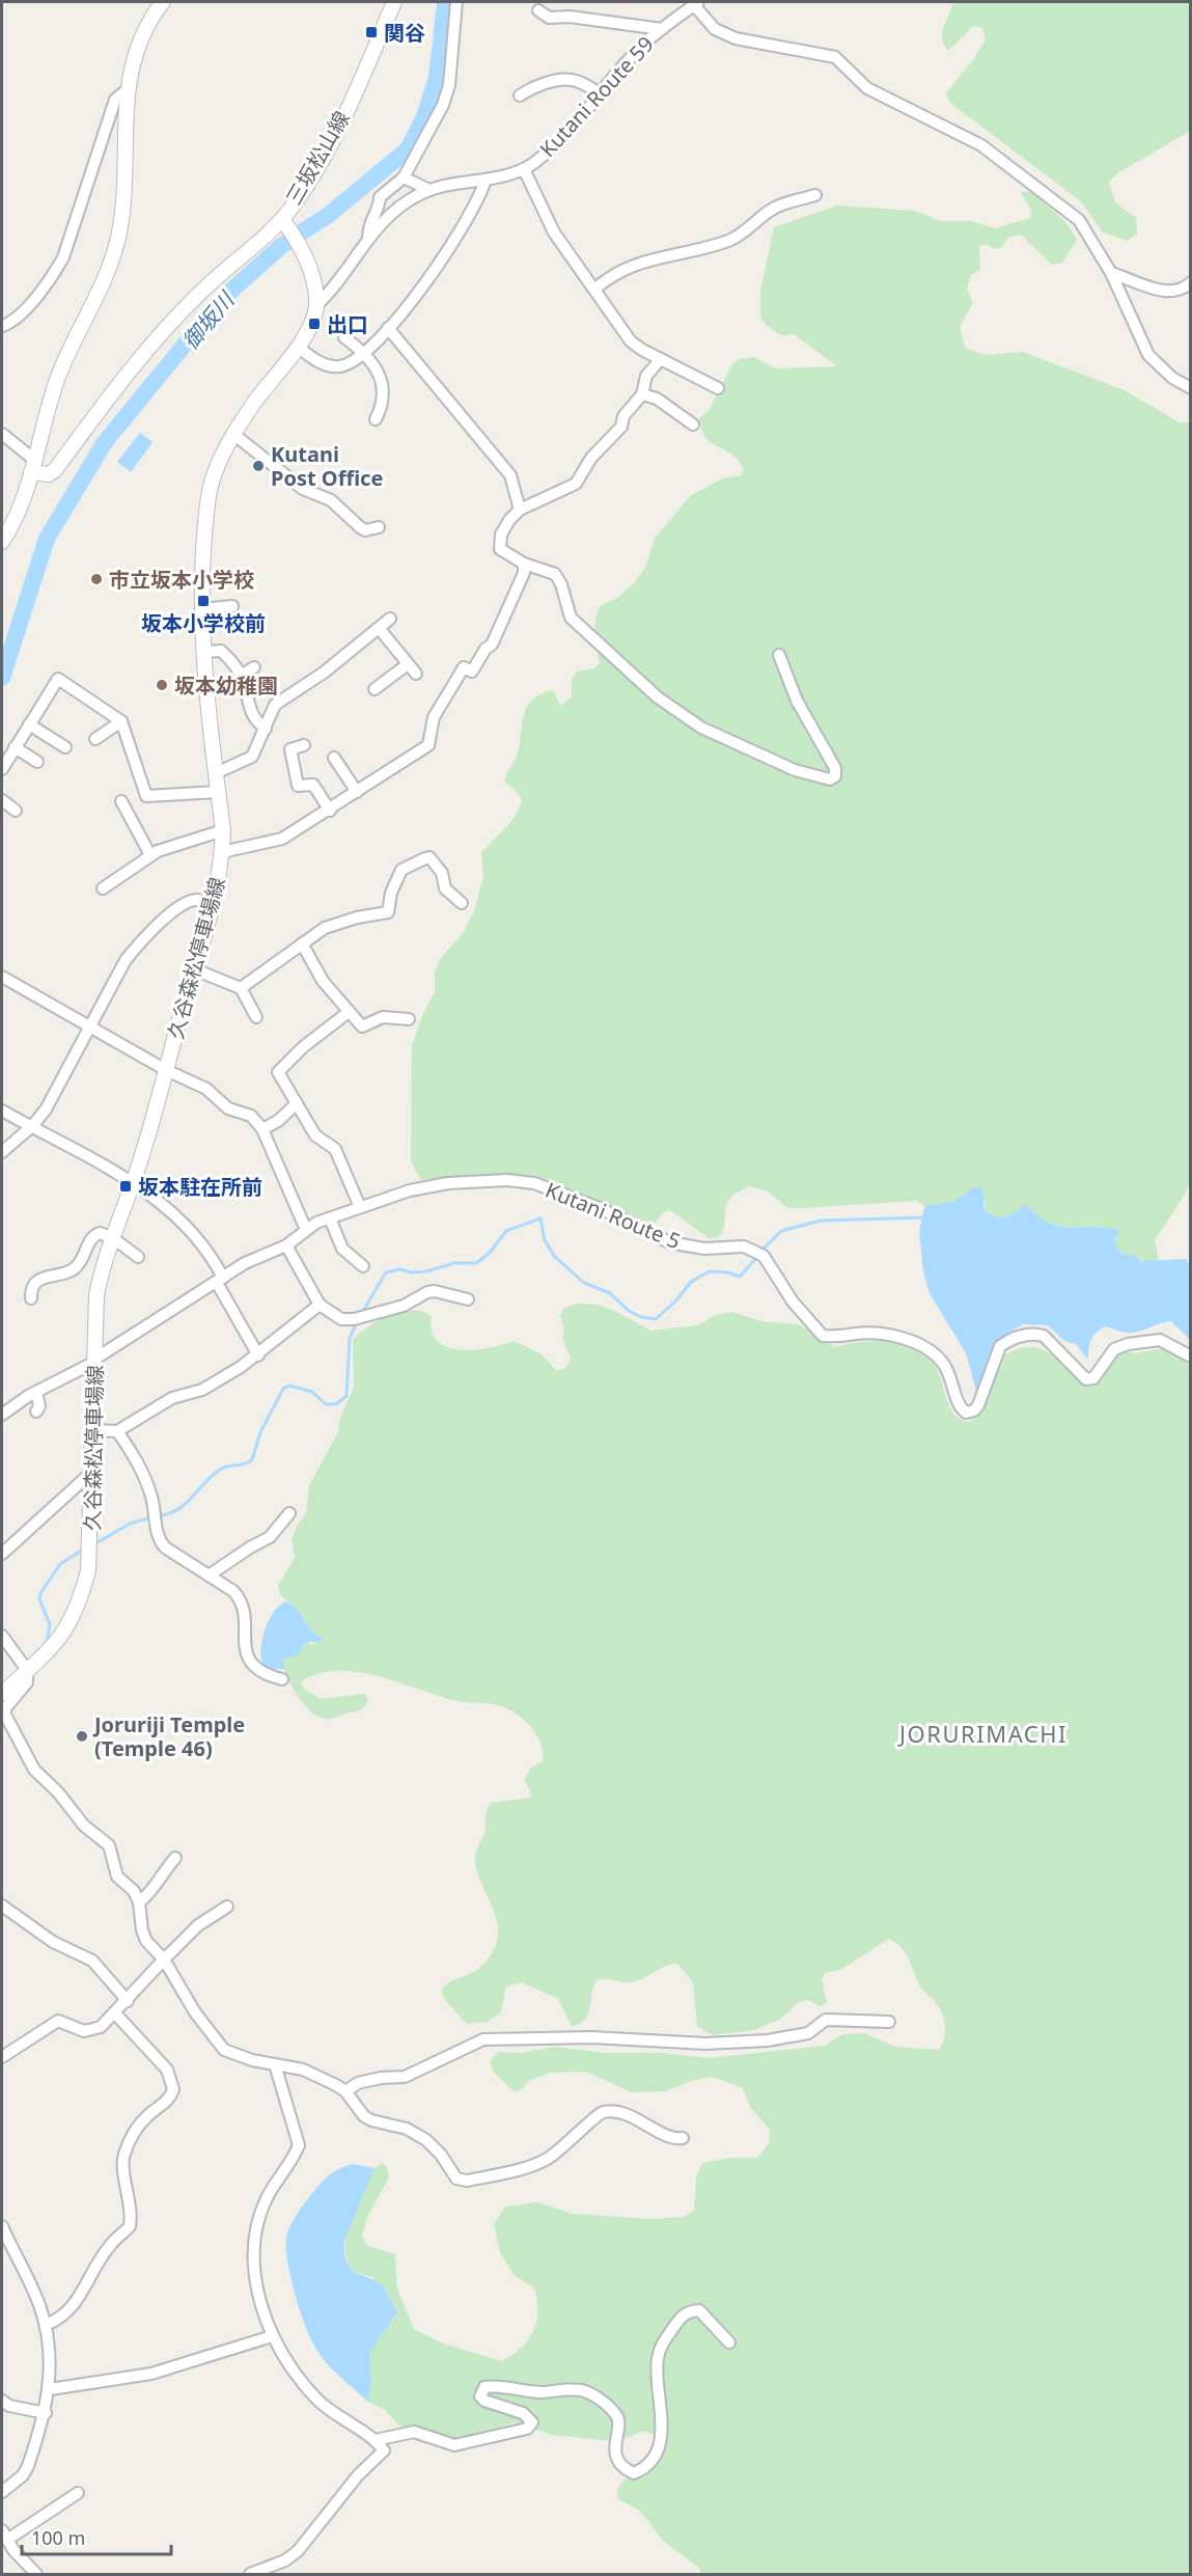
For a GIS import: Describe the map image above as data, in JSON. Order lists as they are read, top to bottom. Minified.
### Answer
{"streets":{"main road":["三坂松山線","久谷森松停車場線"],"street":["Kutani Route 59","Kutani Route 5"]},"crossings":[["Kutani Route 59","久谷森松停車場線"],["久谷森松停車場線","Kutani Route 5"]],"districts":["JORURIMACHI"],"water":["御坂川"],"places":{"transit":["関谷","出口","坂本小学校前","坂本駐在所前"],"other":["Kutani Post Office","市立坂本小学校","坂本幼稚園","Joruriji Temple (Temple 46)"]},"scale_bar":"100 m"}
